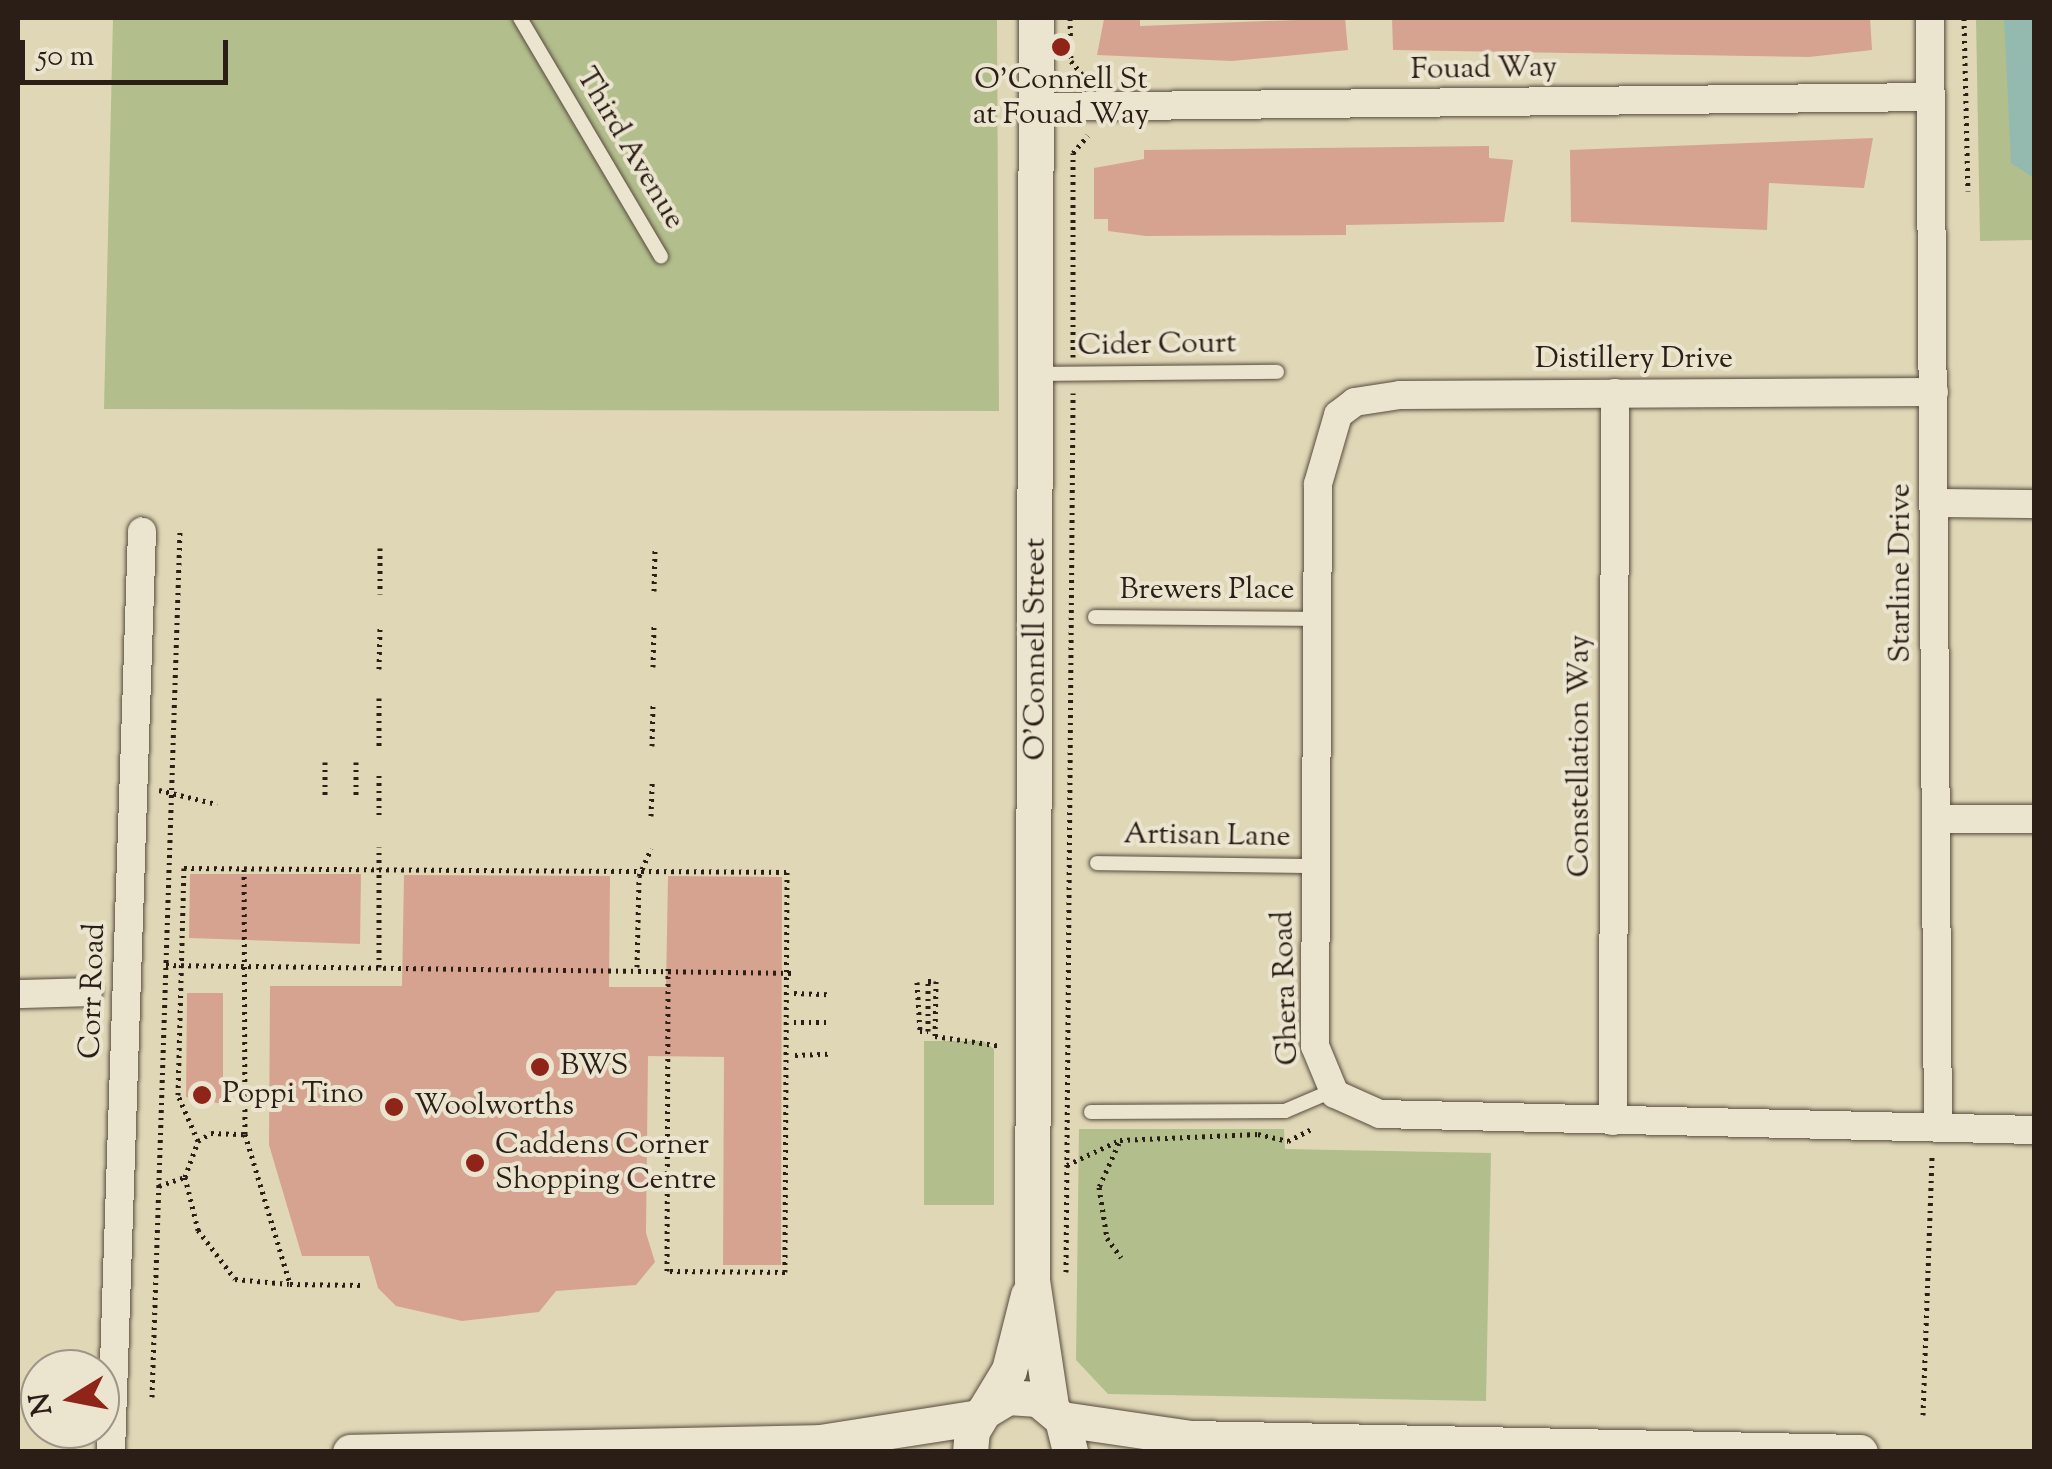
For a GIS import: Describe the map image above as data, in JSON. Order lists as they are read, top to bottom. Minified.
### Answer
{"streets":{"street":["Fouad Way","Distillery Drive","Starline Drive","O'Connell Street","Constellation Way","Ghera Road","Corr Road"],"lane":["Third Avenue","Cider Court","Brewers Place","Artisan Lane"]},"crossings":[["Fouad Way","Starline Drive"],["Fouad Way","O'Connell Street"],["Cider Court","O'Connell Street"],["Distillery Drive","Starline Drive"],["Distillery Drive","Constellation Way"],["Distillery Drive","Ghera Road"],["Starline Drive","Ghera Road"],["Brewers Place","Ghera Road"],["Constellation Way","Ghera Road"],["Artisan Lane","Ghera Road"]],"places":["O'Connell St at Fouad Way","BWS","Poppi Tino","Woolworths","Caddens Corner Shopping Centre"],"scale_bar":"50 m","north":"left"}
